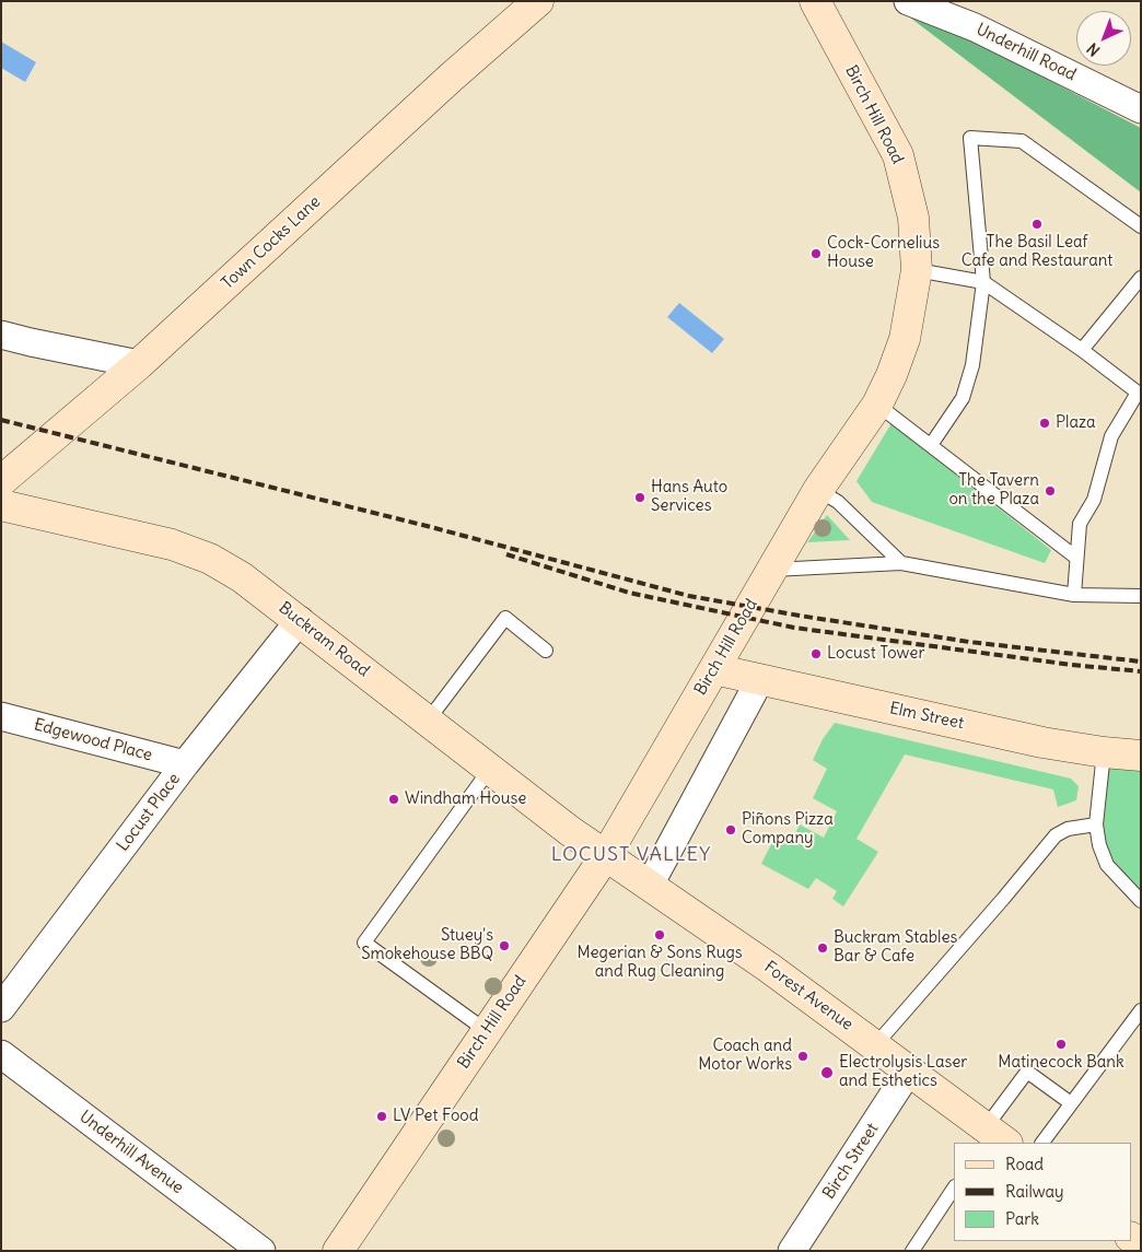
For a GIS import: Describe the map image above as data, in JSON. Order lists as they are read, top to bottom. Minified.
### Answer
{"streets":{"street":["Underhill Road","Birch Hill Road","Town Cocks Lane","Buckram Road","Elm Street","Edgewood Place","Locust Place","Forest Avenue","Underhill Avenue","Birch Street"]},"crossings":[["Birch Hill Road","Buckram Road"],["Birch Hill Road","Elm Street"],["Birch Hill Road","Forest Avenue"],["Buckram Road","Locust Place"],["Buckram Road","Forest Avenue"],["Edgewood Place","Locust Place"],["Forest Avenue","Birch Street"]],"districts":["LOCUST VALLEY"],"places":["The Basil Leaf Cafe and Restaurant","Cock-Cornelius House","Plaza","The Tavern on the Plaza","Hans Auto Services","Locust Tower","Windham House","Piñons Pizza Company","Megerian & Sons Rugs and Rug Cleaning","Stuey's Smokehouse BBQ","Buckram Stables Bar & Cafe","Matinecock Bank","Coach and Motor Works","Electrolysis Laser and Esthetics","LV Pet Food"],"legend":["Road","Railway","Park"],"north":"bottom left"}
